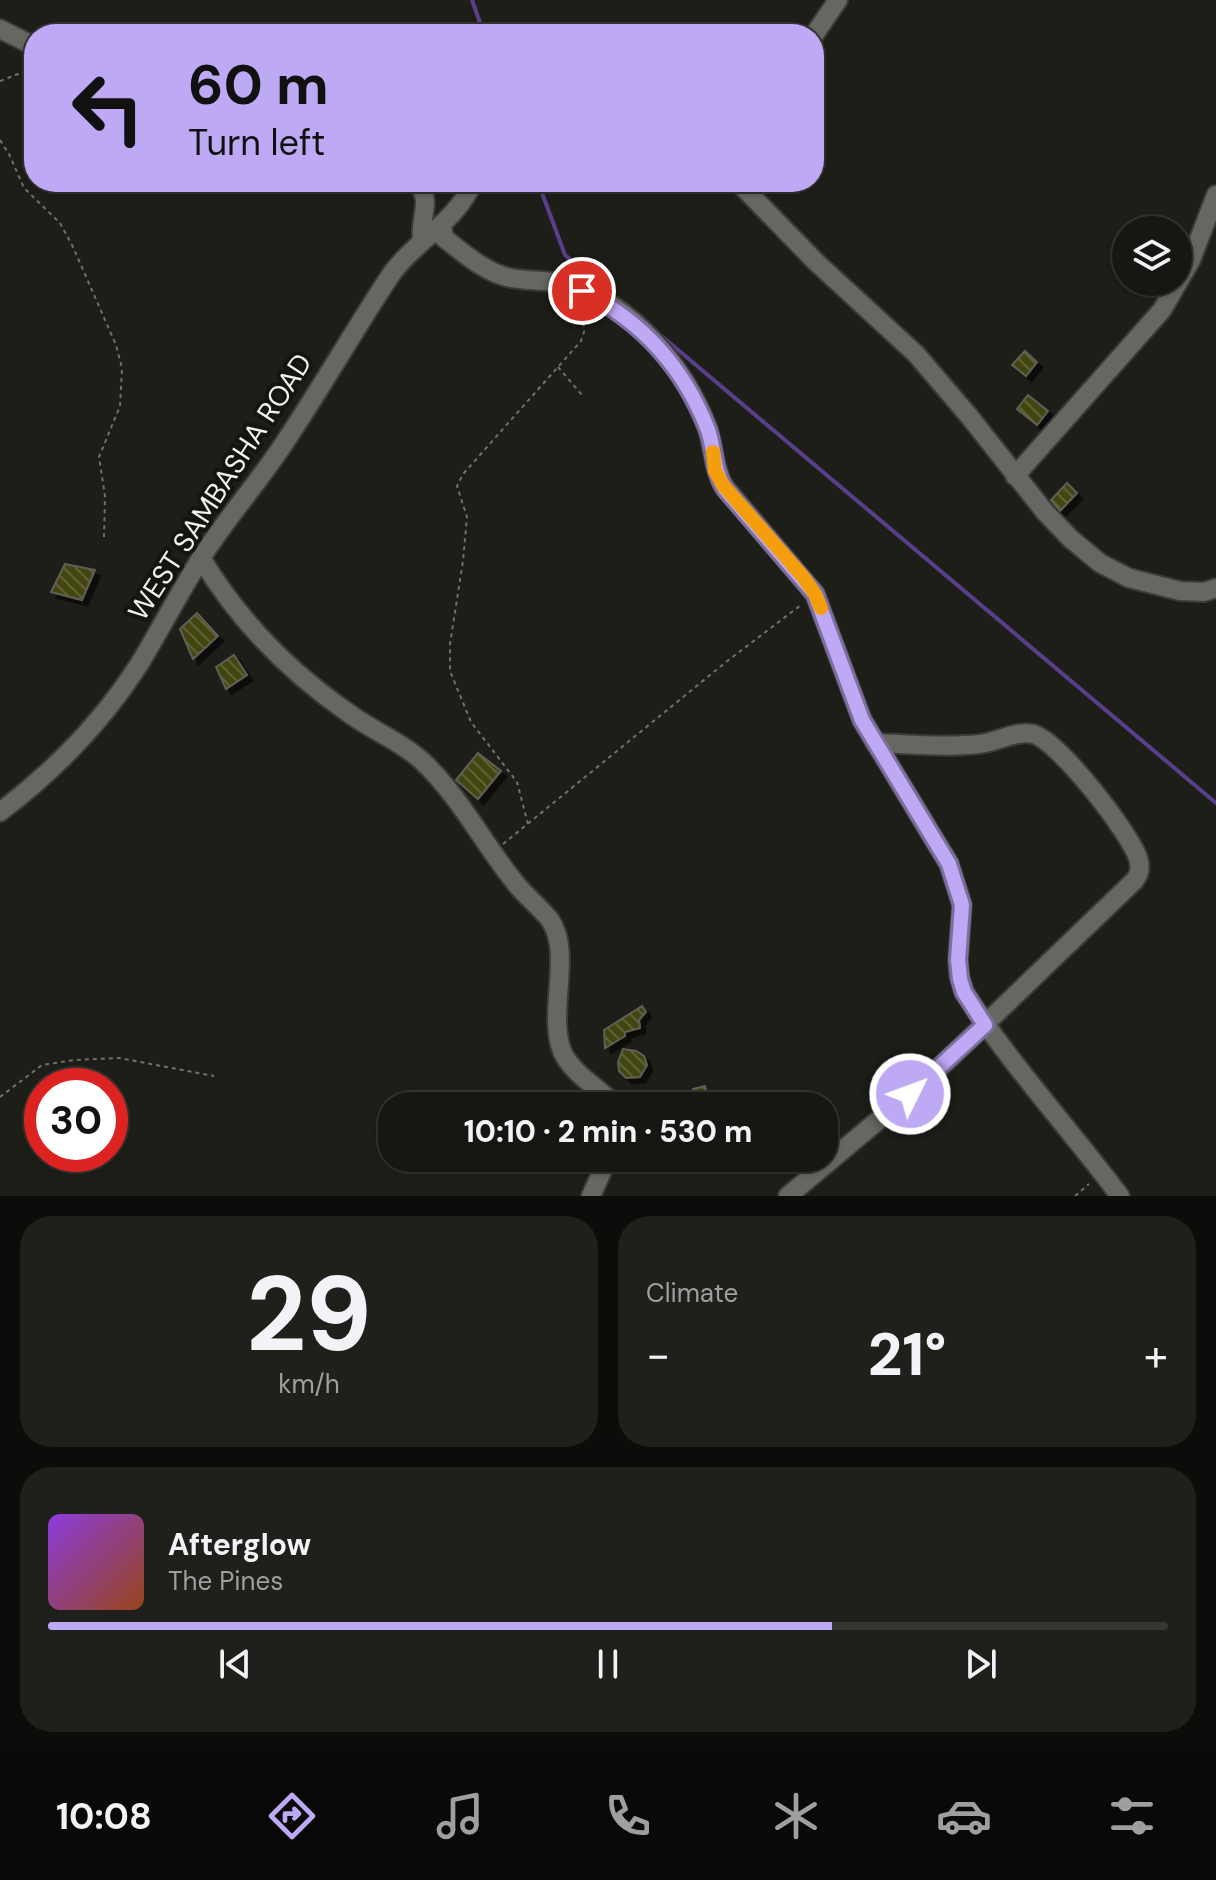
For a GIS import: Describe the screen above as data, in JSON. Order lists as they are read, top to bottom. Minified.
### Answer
{"streets":{"street":["WEST SAMBASHA ROAD"]},"page":{"turn":["60 m","Turn left"],"limit":"30","trip":"10:10 · 2 min · 530 m","tile":[["29","km/h"],"Climate"],"heat":["−","21°","+"],"song":["Afterglow","The Pines"],"tabs":"10:08"}}
